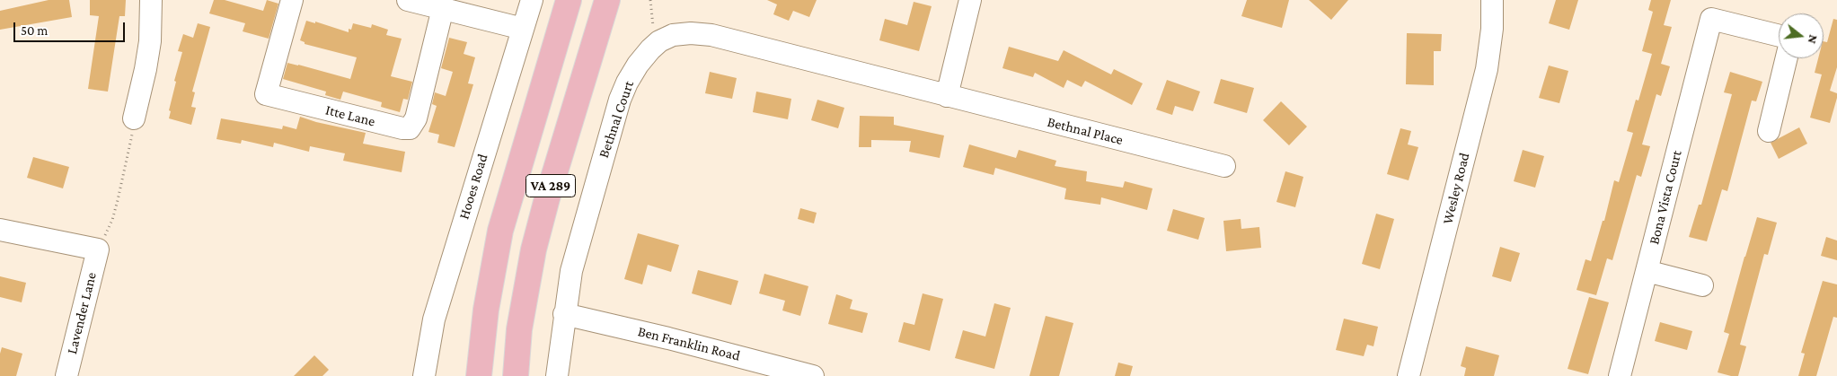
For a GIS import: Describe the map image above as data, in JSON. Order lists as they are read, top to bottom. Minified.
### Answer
{"streets":{"main road":["VA 289"],"street":["Itte Lane","Bethnal Court","Bethnal Place","Hooes Road","Wesley Road","Bona Vista Court","Lavender Lane","Ben Franklin Road"]},"crossings":[["Bethnal Court","Bethnal Place"],["Bethnal Court","Ben Franklin Road"]],"scale_bar":"50 m","north":"right"}
